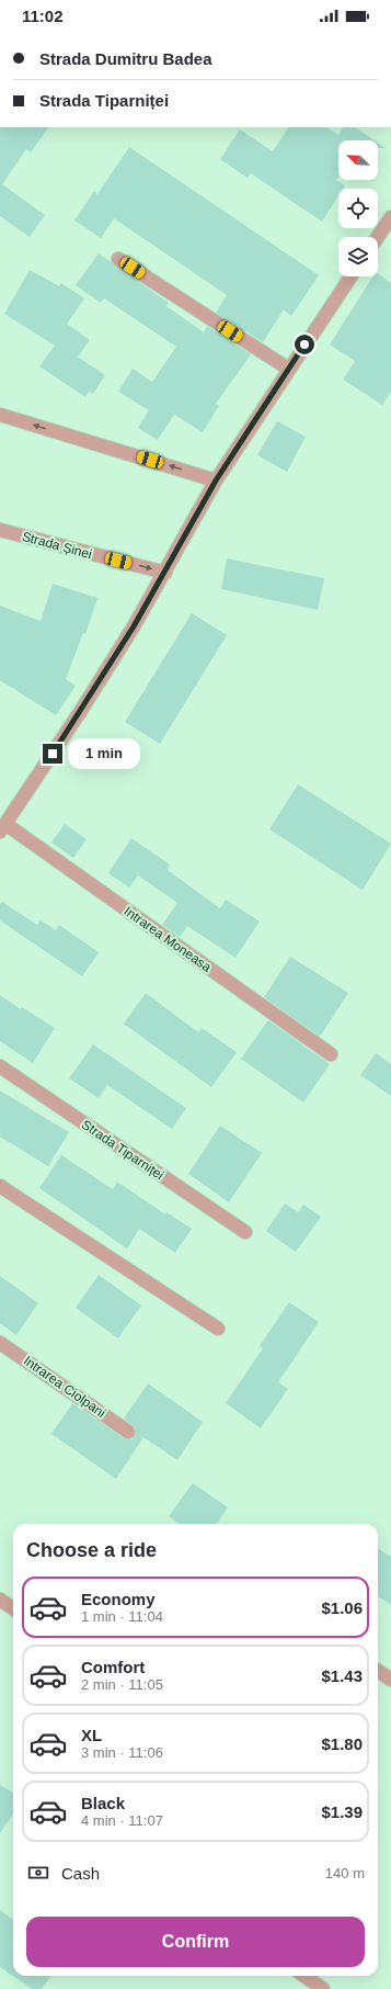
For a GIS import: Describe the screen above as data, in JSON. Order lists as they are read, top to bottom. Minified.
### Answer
{"streets":{"street":["Strada Șinei","Intrarea Moneasa","Strada Tiparniței","Intrarea Ciolpani"]},"north":"top left","page":{"status":"11:02","banner":["Strada Dumitru Badea","Strada Tiparniței"],"bubble":"1 min","heading":"Choose a ride","list":[{"name":"Economy","note":"1 min · 11:04","value":"$1.06"},{"name":"Comfort","note":"2 min · 11:05","value":"$1.43"},{"name":"XL","note":"3 min · 11:06","value":"$1.80"},{"name":"Black","note":"4 min · 11:07","value":"$1.39"}],"pay":["Cash","140 m"],"buttons":"Confirm"}}
